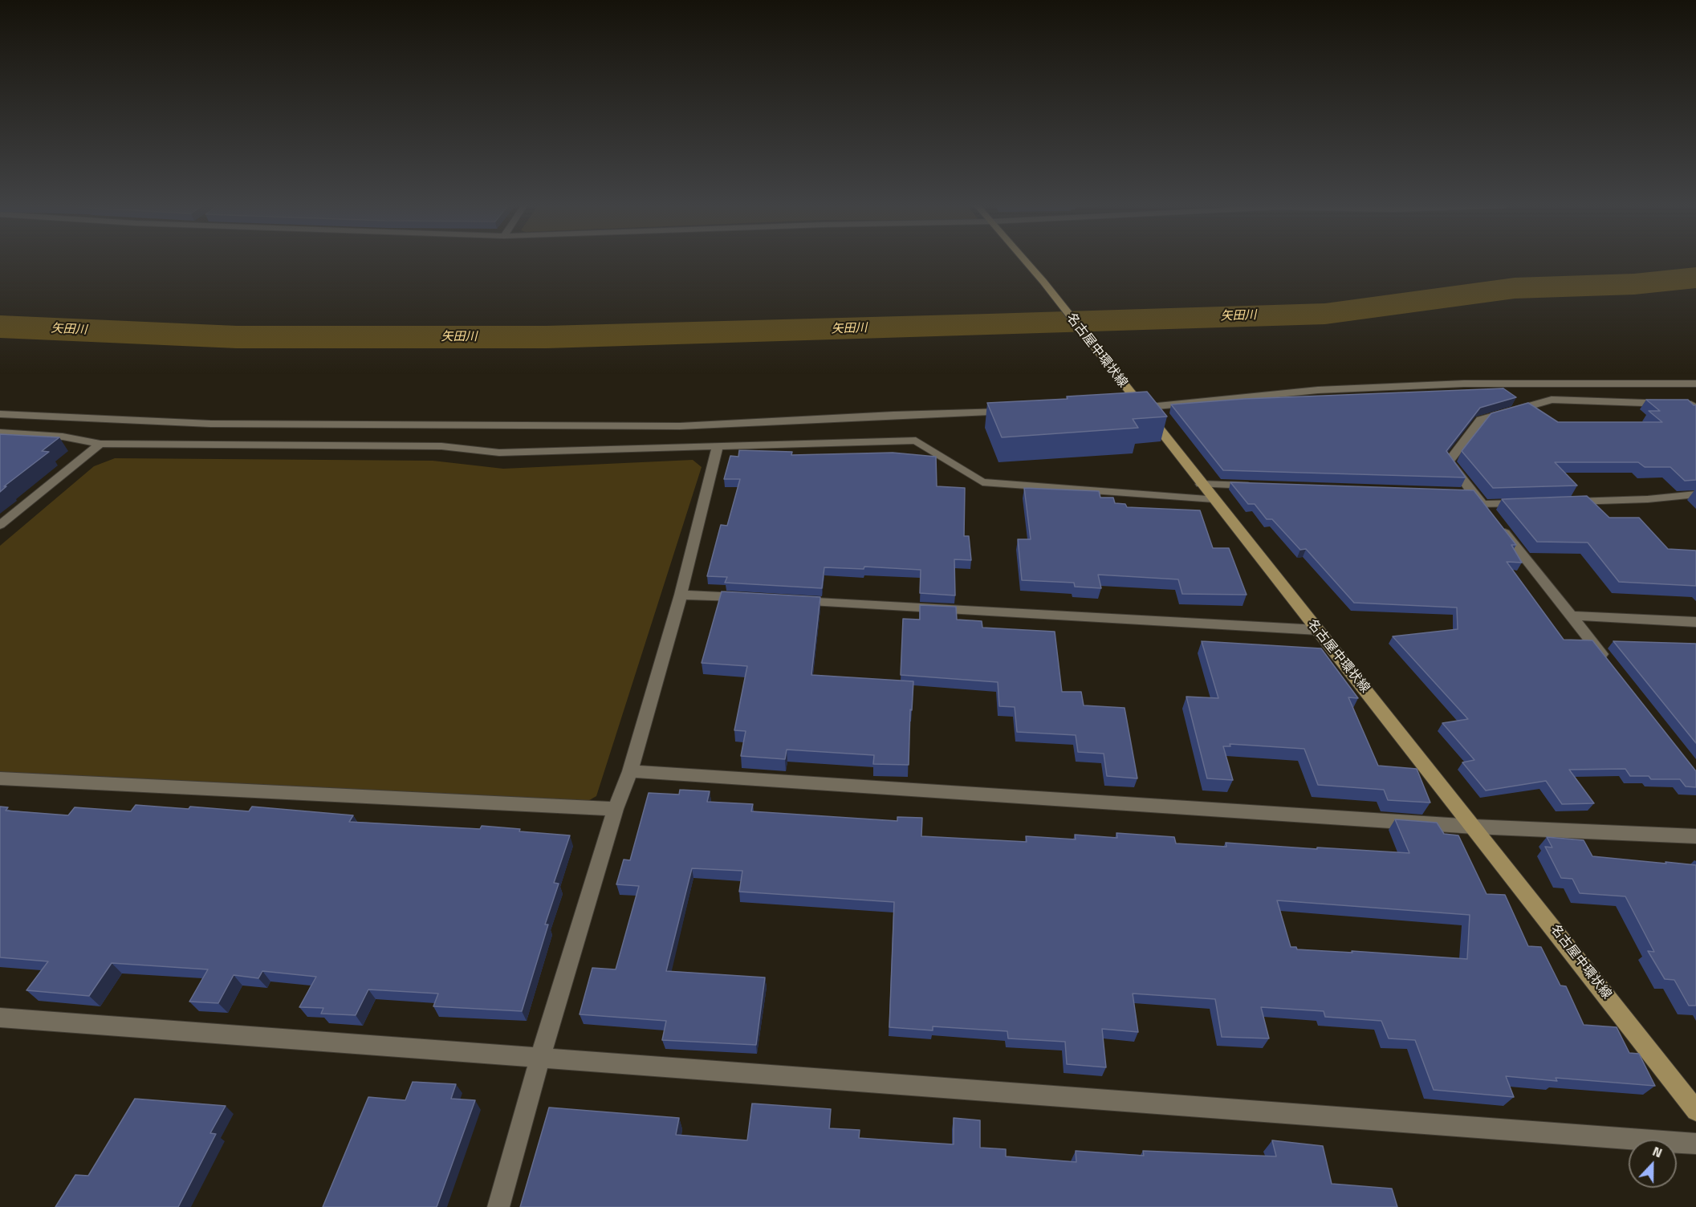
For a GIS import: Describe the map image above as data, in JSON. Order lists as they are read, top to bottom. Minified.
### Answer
{"streets":{"main road":["名古屋中環状線"]},"water":["矢田川"],"north":"top"}
